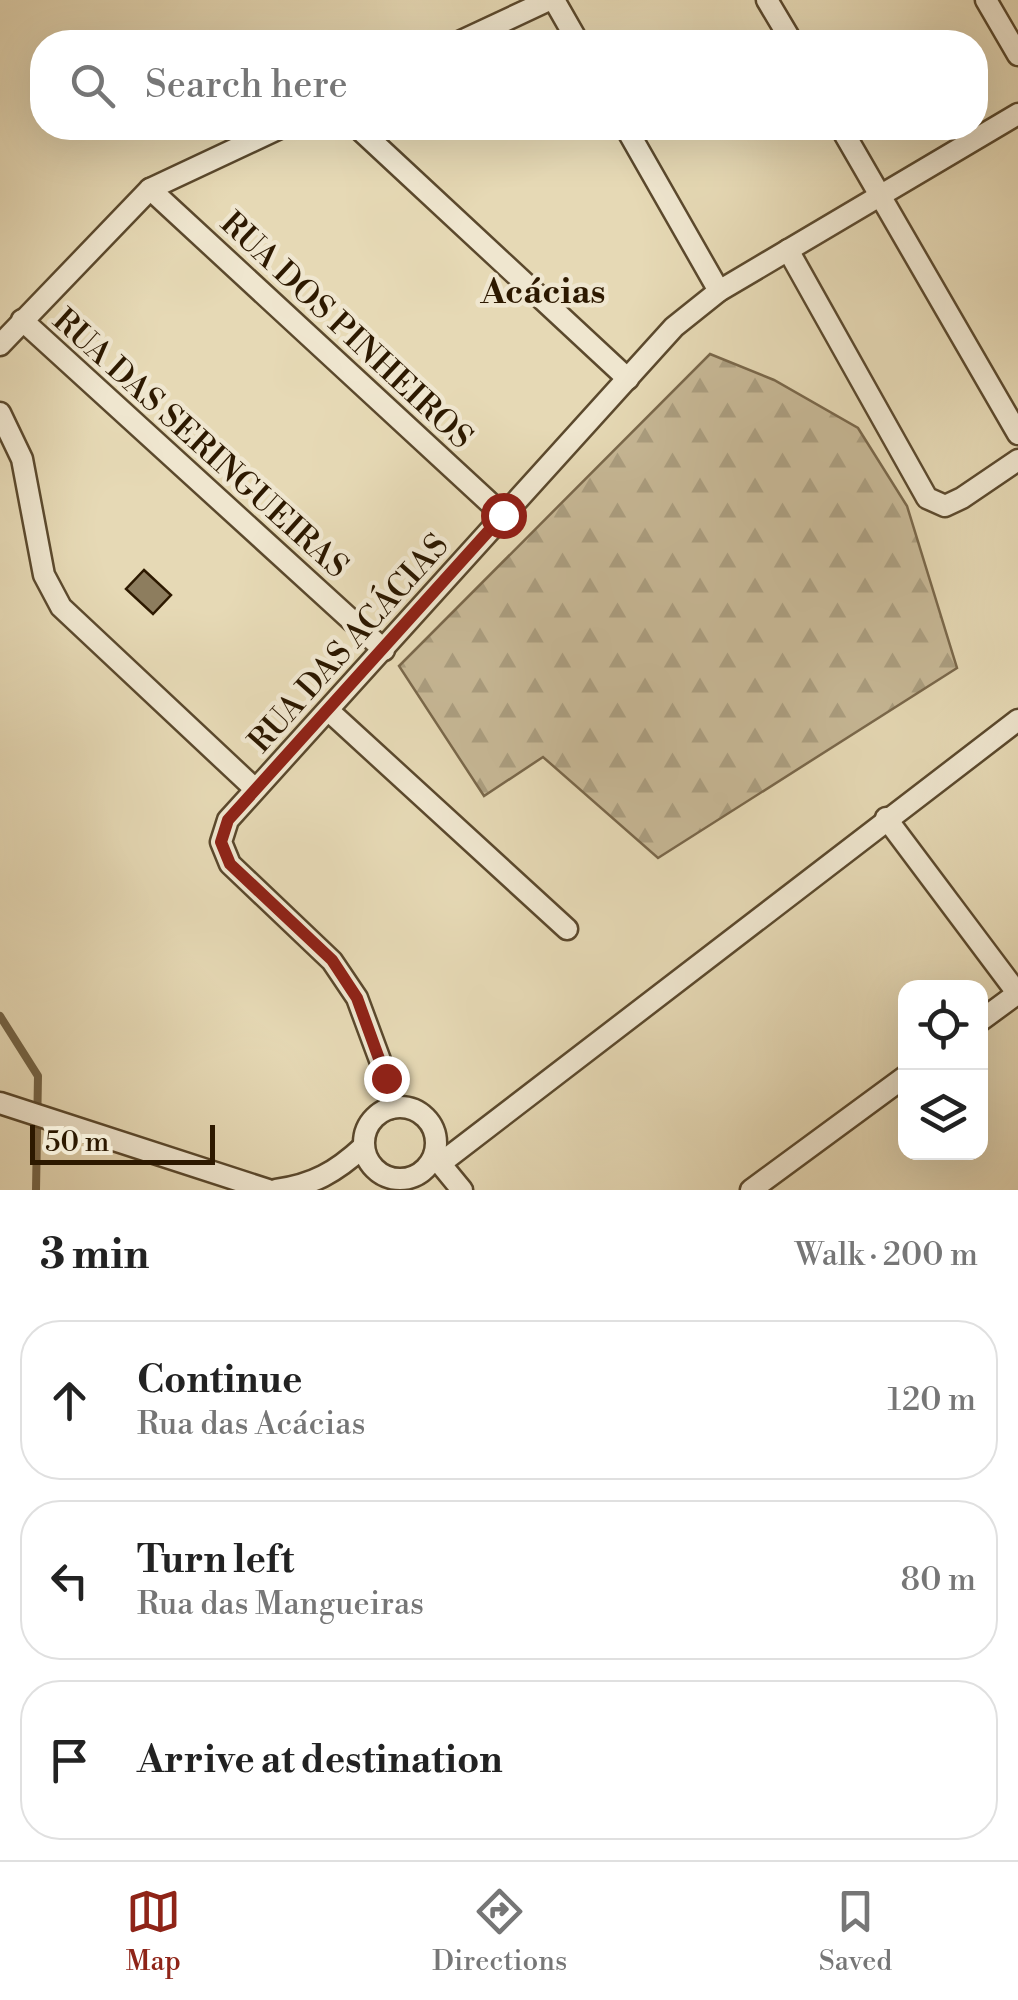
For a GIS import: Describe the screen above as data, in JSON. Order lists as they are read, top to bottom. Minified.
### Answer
{"streets":{"street":["RUA DOS PINHEIROS","RUA DAS SERINGUEIRAS","RUA DAS ACÁCIAS"]},"crossings":[["RUA DOS PINHEIROS","RUA DAS ACÁCIAS"],["RUA DAS SERINGUEIRAS","RUA DAS ACÁCIAS"]],"districts":["Acácias"],"scale_bar":"50 m","page":{"search":"Search here","scale":"50 m","heading":["3 min","Walk · 200 m"],"list":[["Continue","Rua das Acácias","120 m"],["Turn left","Rua das Mangueiras","80 m"],"Arrive at destination"],"nav":["Map","Directions","Saved"]}}
